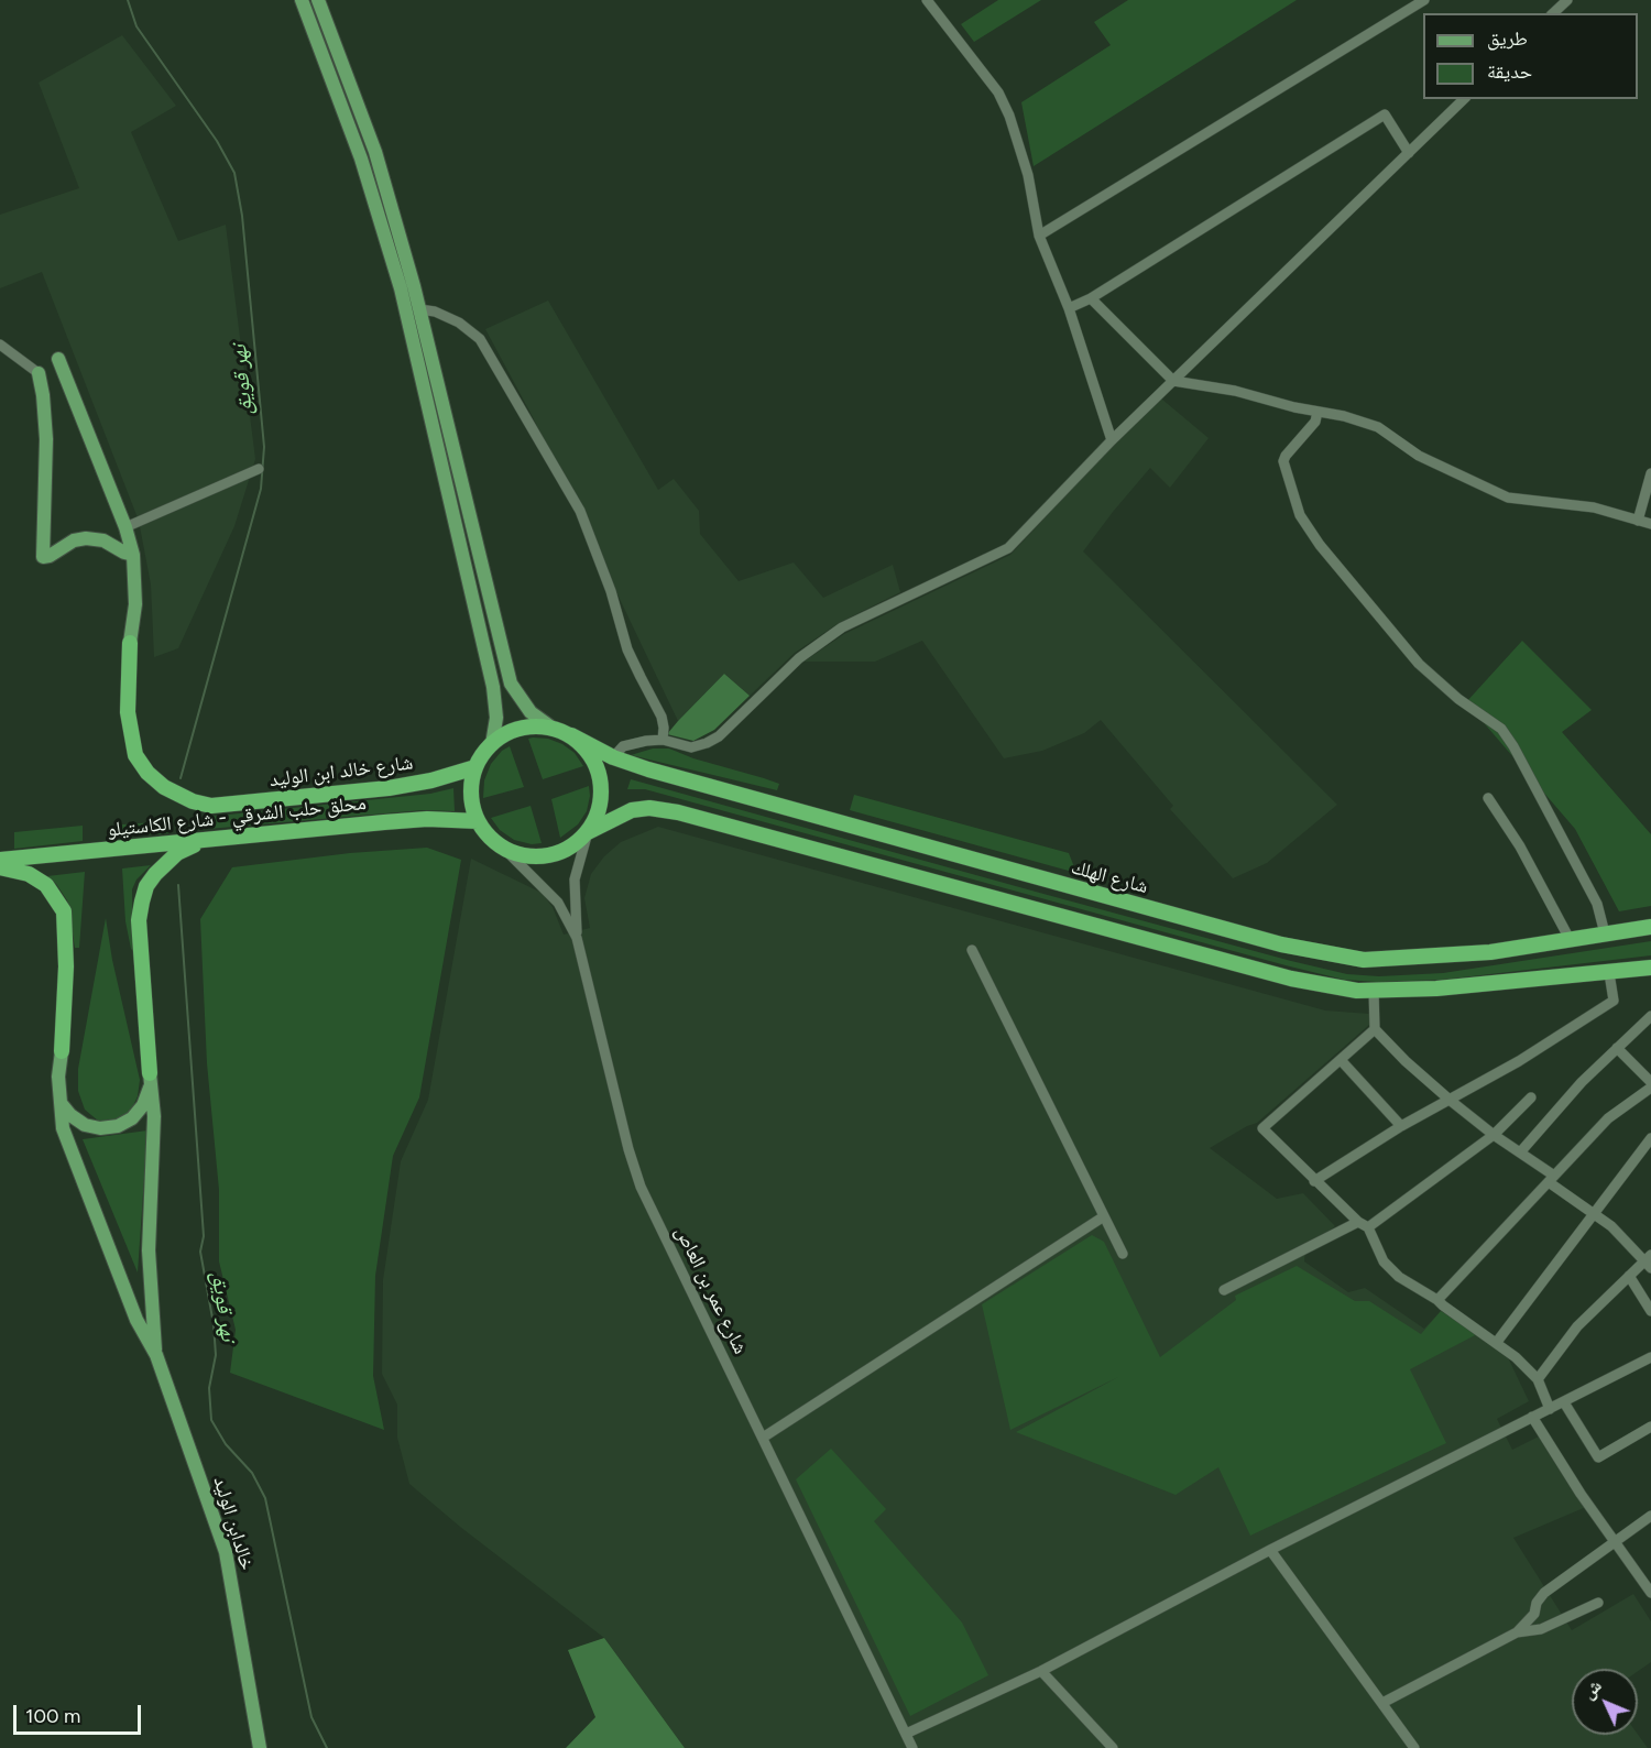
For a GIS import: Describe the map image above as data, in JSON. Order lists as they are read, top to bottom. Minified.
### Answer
{"streets":{"highway":["شارع خالد ابن الوليد","محلق حلب الشرقي - شارع الكاستيلو","شارع الهلك"],"main road":["خالدابن الوليد"],"street":["شارع عمر بن العاص"]},"crossings":[["شارع خالد ابن الوليد","محلق حلب الشرقي - شارع الكاستيلو"],["شارع خالد ابن الوليد","شارع الهلك"],["شارع خالد ابن الوليد","شارع عمر بن العاص"],["محلق حلب الشرقي - شارع الكاستيلو","شارع الهلك"],["محلق حلب الشرقي - شارع الكاستيلو","شارع عمر بن العاص"],["شارع الهلك","شارع عمر بن العاص"]],"water":["نهر قويق"],"legend":["طريق","حديقة"],"scale_bar":"100 m","north":"top left"}
